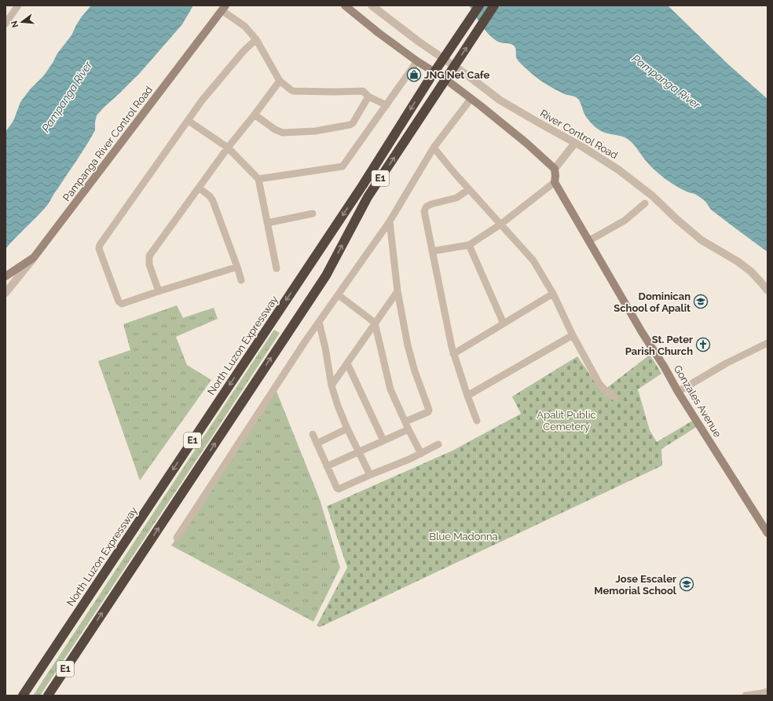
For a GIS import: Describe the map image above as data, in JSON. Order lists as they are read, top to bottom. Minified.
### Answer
{"streets":{"highway":["E1","North Luzon Expressway"],"main road":["Pampanga River Control Road","Gonzales Avenue"],"street":["River Control Road"]},"water":["Pampanga River"],"parks":["Apalit Public Cemetery","Blue Madonna"],"places":{"shop":["JNG Net Cafe"],"school or university":["Dominican School of Apalit","Jose Escaler Memorial School"],"church":["St. Peter Parish Church"]},"north":"left"}
